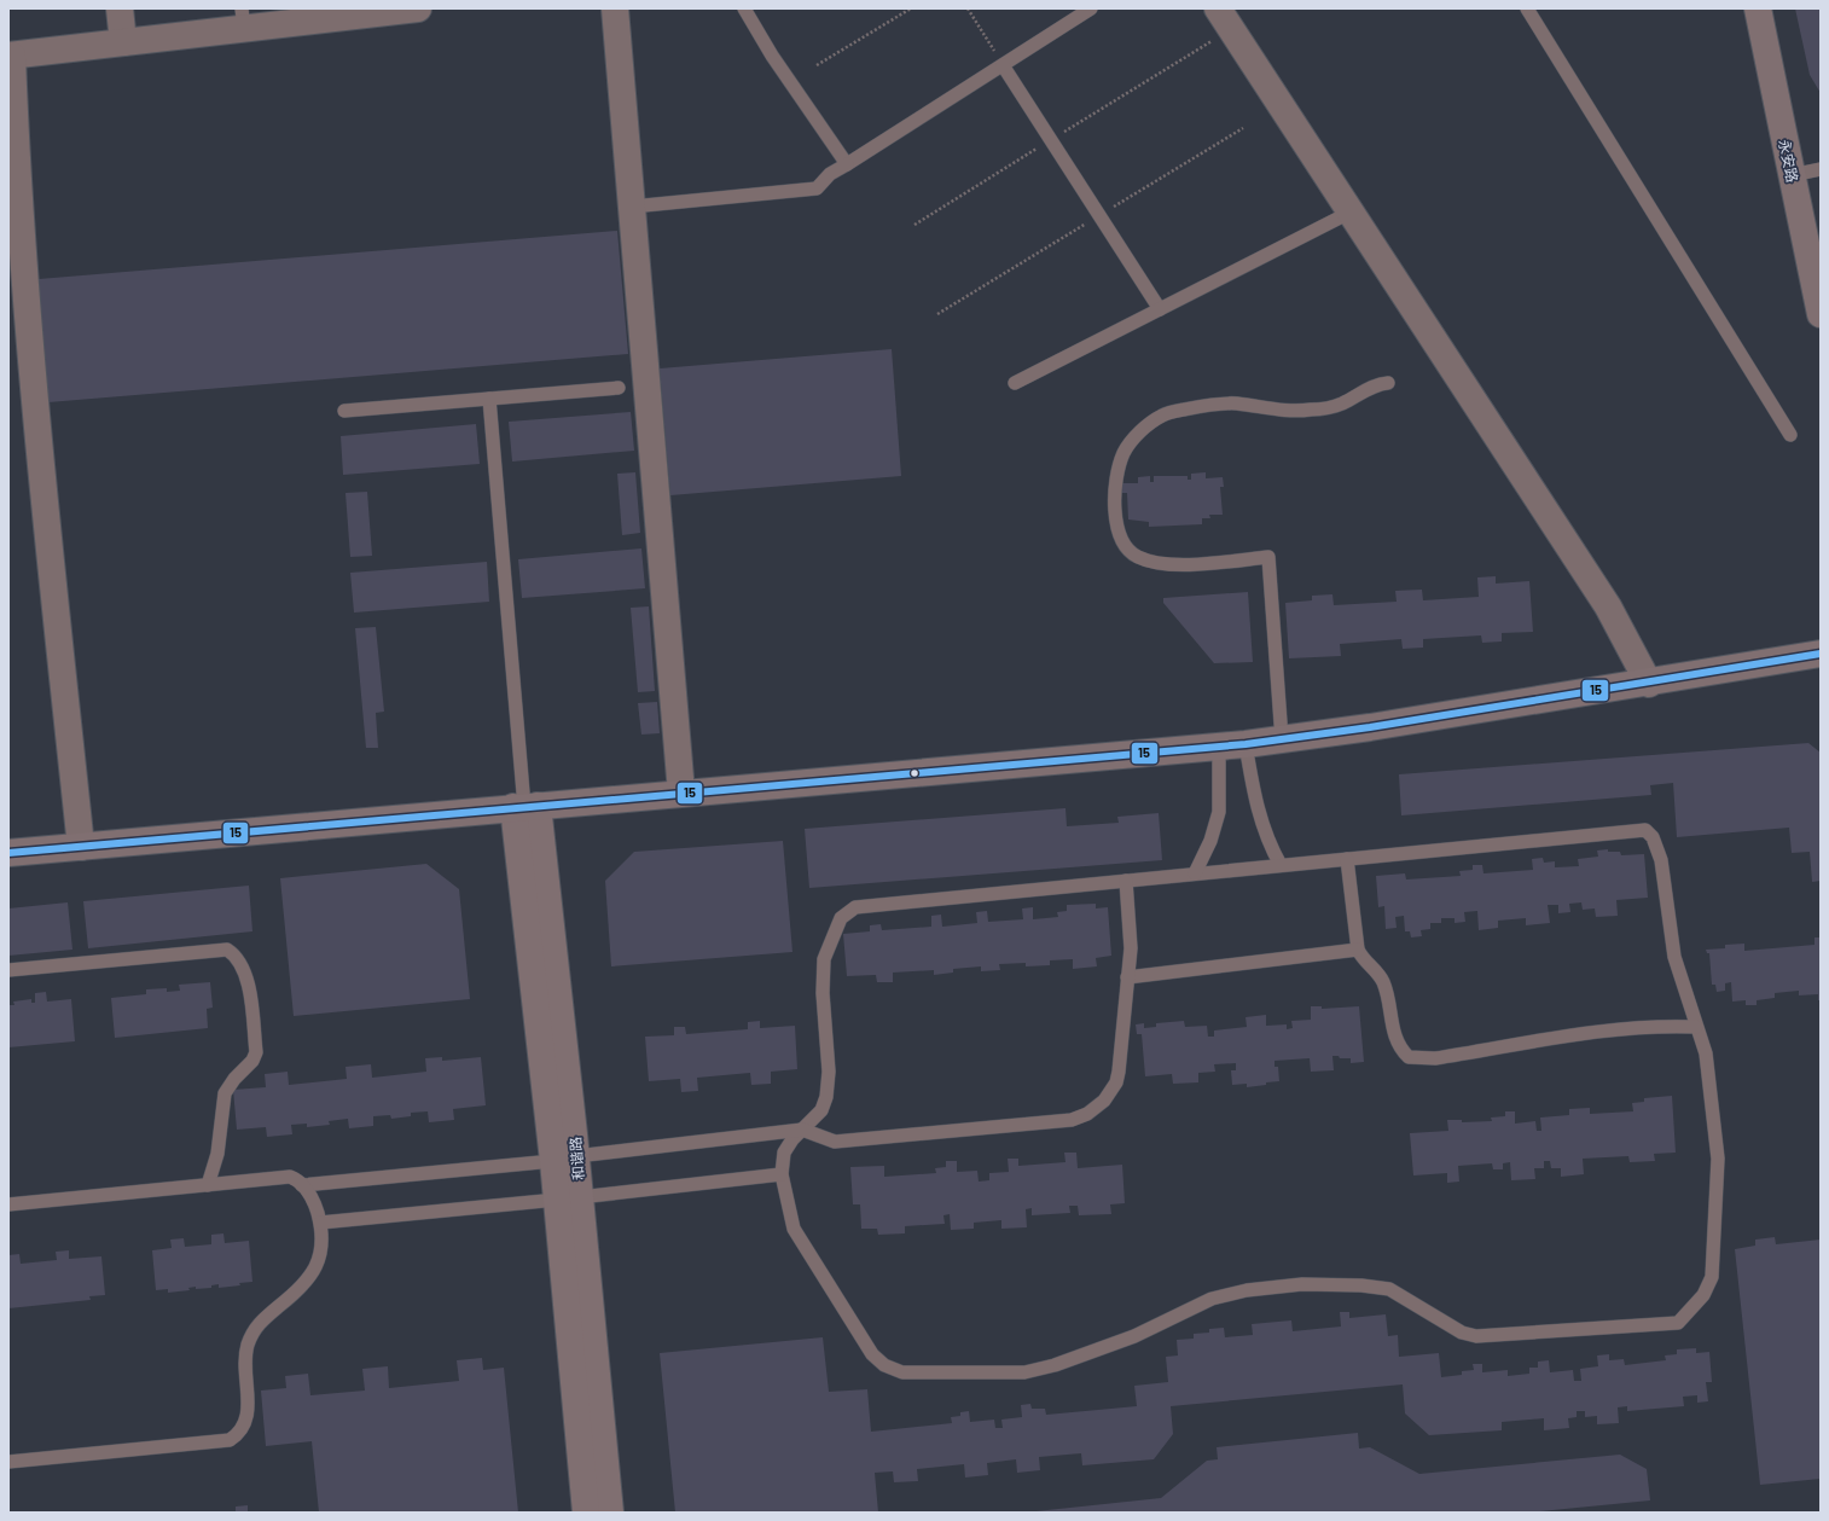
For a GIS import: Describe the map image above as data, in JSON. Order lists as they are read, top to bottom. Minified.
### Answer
{"streets":{"street":["永安路","和谐路"]},"lines":["transit line 15"]}
